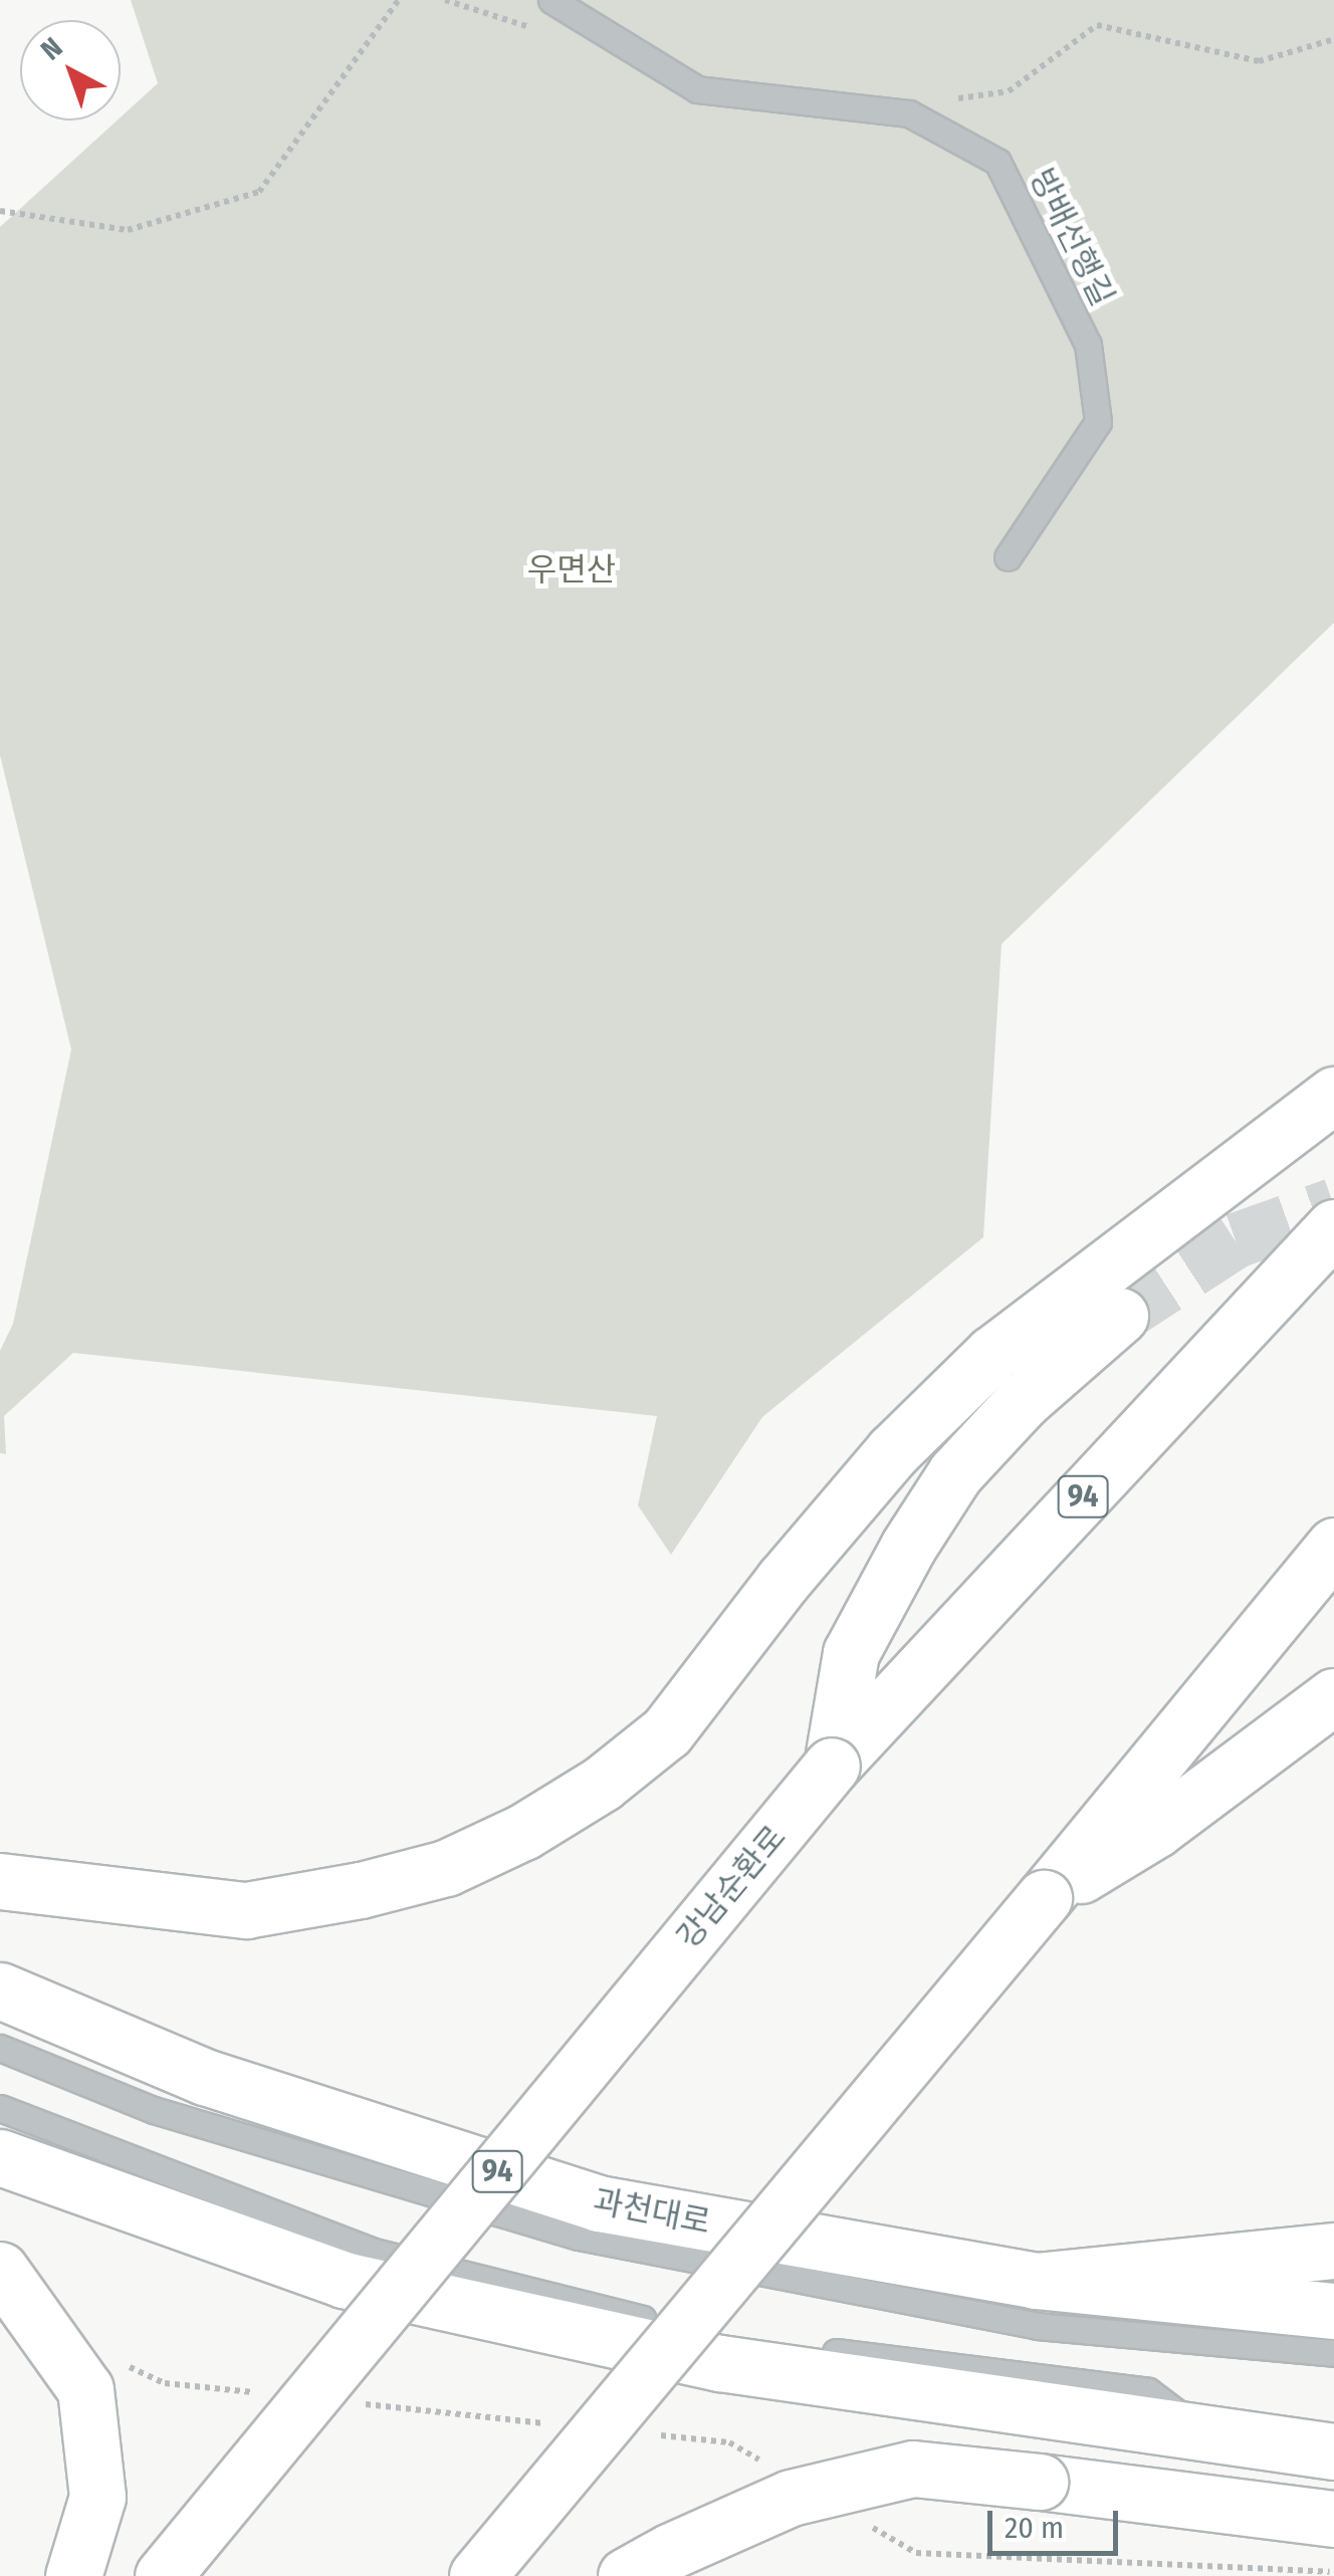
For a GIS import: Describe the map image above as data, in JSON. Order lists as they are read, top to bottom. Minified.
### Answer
{"streets":{"main road":["94","강남순환로","과천대로"],"lane":["방배선행길"]},"parks":["우면산"],"scale_bar":"20 m","north":"top left"}
